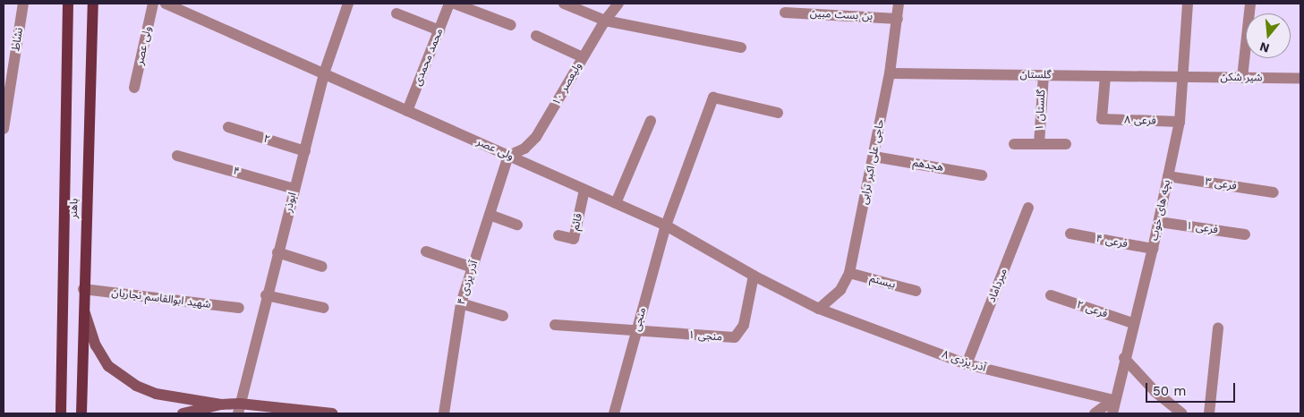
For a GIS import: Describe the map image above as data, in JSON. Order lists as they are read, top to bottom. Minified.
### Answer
{"streets":{"main road":["باهنر"],"street":["بن بست مبین","نشاط","ولی عصر","محمد محمدی","گلستان","شیر شکن","۱۰ ولیعصر","گلستان ۱","فرعی ۸","۲","حاجی علی اکبر ترابی","هجدهم","۴","فرعی ۳","ابوذر","بچه های خوب","قائم","فرعی ۱","فرعی ۴","بیستم","۴ آذر یزدی","میرداماد","شهید ابوالقاسم نجاریان","فرعی ۲","منجی","منجی ۱","۸ آذر یزدی"]},"crossings":[["بن بست مبین","حاجی علی اکبر ترابی"],["ولی عصر","محمد محمدی"],["ولی عصر","۱۰ ولیعصر"],["ولی عصر","حاجی علی اکبر ترابی"],["ولی عصر","ابوذر"],["ولی عصر","قائم"],["ولی عصر","۴ آذر یزدی"],["ولی عصر","منجی"],["ولی عصر","منجی ۱"],["ولی عصر","۸ آذر یزدی"],["گلستان","شیر شکن"],["گلستان","گلستان ۱"],["گلستان","فرعی ۸"],["گلستان","حاجی علی اکبر ترابی"],["گلستان","بچه های خوب"],["شیر شکن","بچه های خوب"],["۱۰ ولیعصر","۴ آذر یزدی"],["فرعی ۸","بچه های خوب"],["۲","ابوذر"],["حاجی علی اکبر ترابی","هجدهم"],["حاجی علی اکبر ترابی","بیستم"],["حاجی علی اکبر ترابی","۸ آذر یزدی"],["۴","ابوذر"],["فرعی ۳","بچه های خوب"],["باهنر","شهید ابوالقاسم نجاریان"],["بچه های خوب","فرعی ۱"],["بچه های خوب","فرعی ۴"],["بچه های خوب","فرعی ۲"],["بچه های خوب","۸ آذر یزدی"],["میرداماد","۸ آذر یزدی"],["منجی","منجی ۱"]],"scale_bar":"50 m","north":"bottom"}
